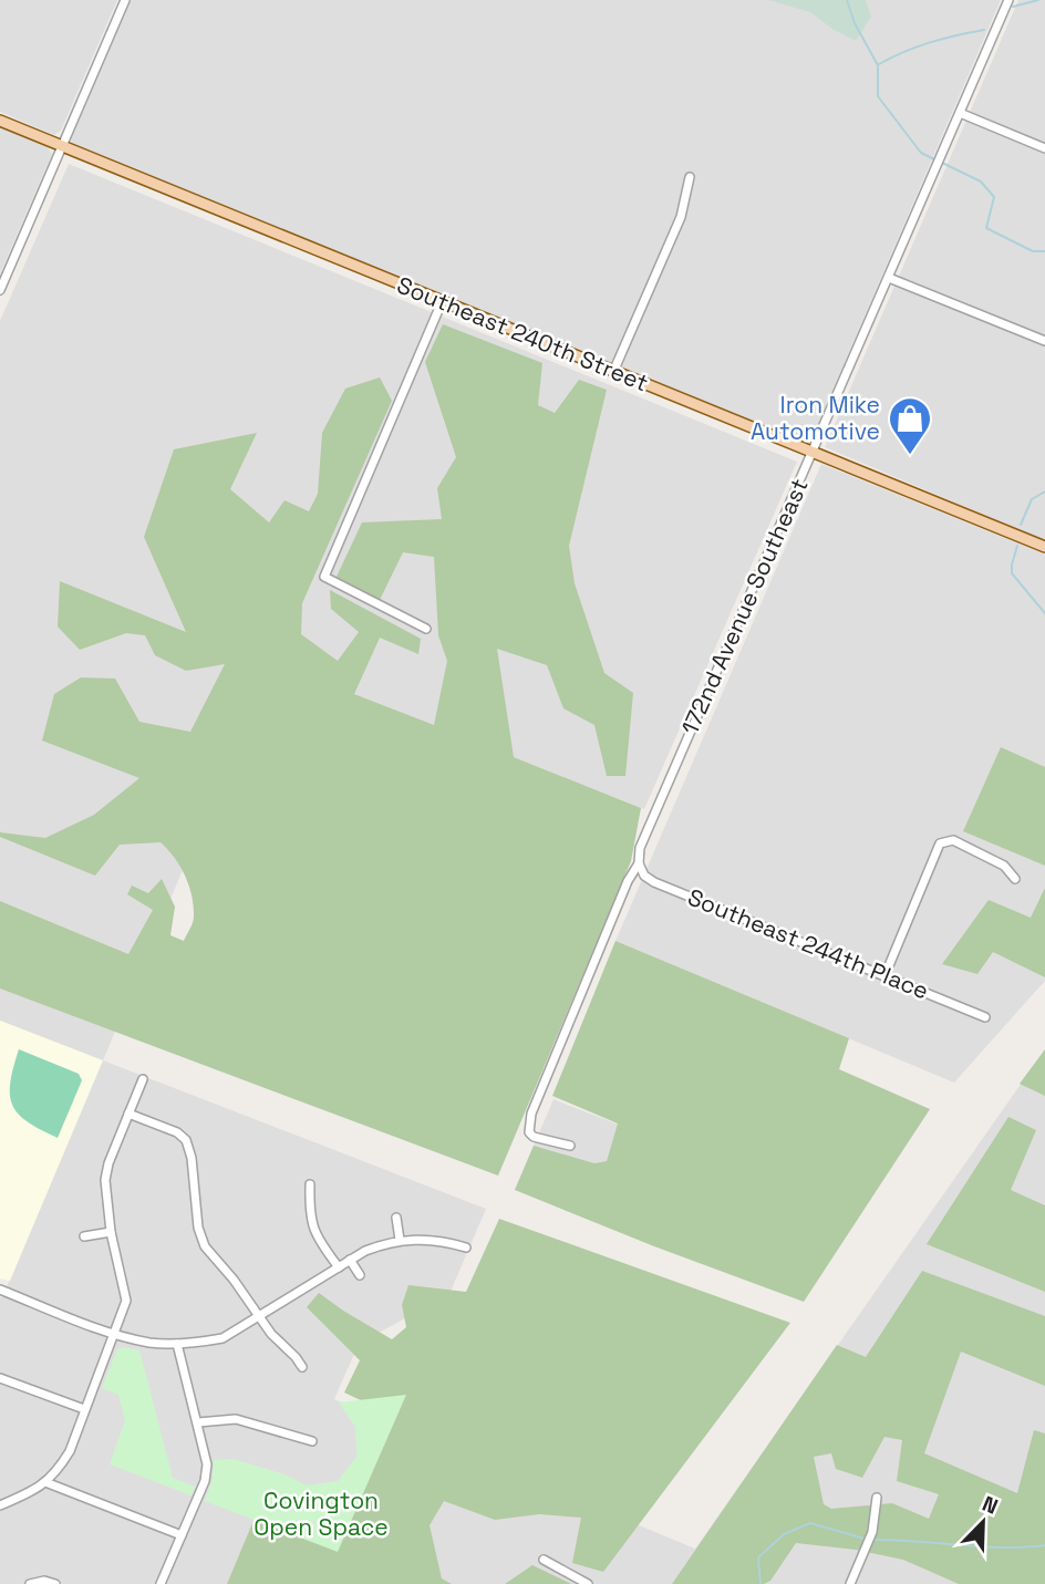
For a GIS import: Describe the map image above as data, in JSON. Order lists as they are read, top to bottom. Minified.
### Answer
{"streets":{"main road":["Southeast 240th Street"],"street":["172nd Avenue Southeast","Southeast 244th Place"]},"crossings":[["Southeast 240th Street","172nd Avenue Southeast"],["172nd Avenue Southeast","Southeast 244th Place"]],"parks":["Covington Open Space"],"places":{"shop":["Iron Mike Automotive"]},"north":"top right"}
